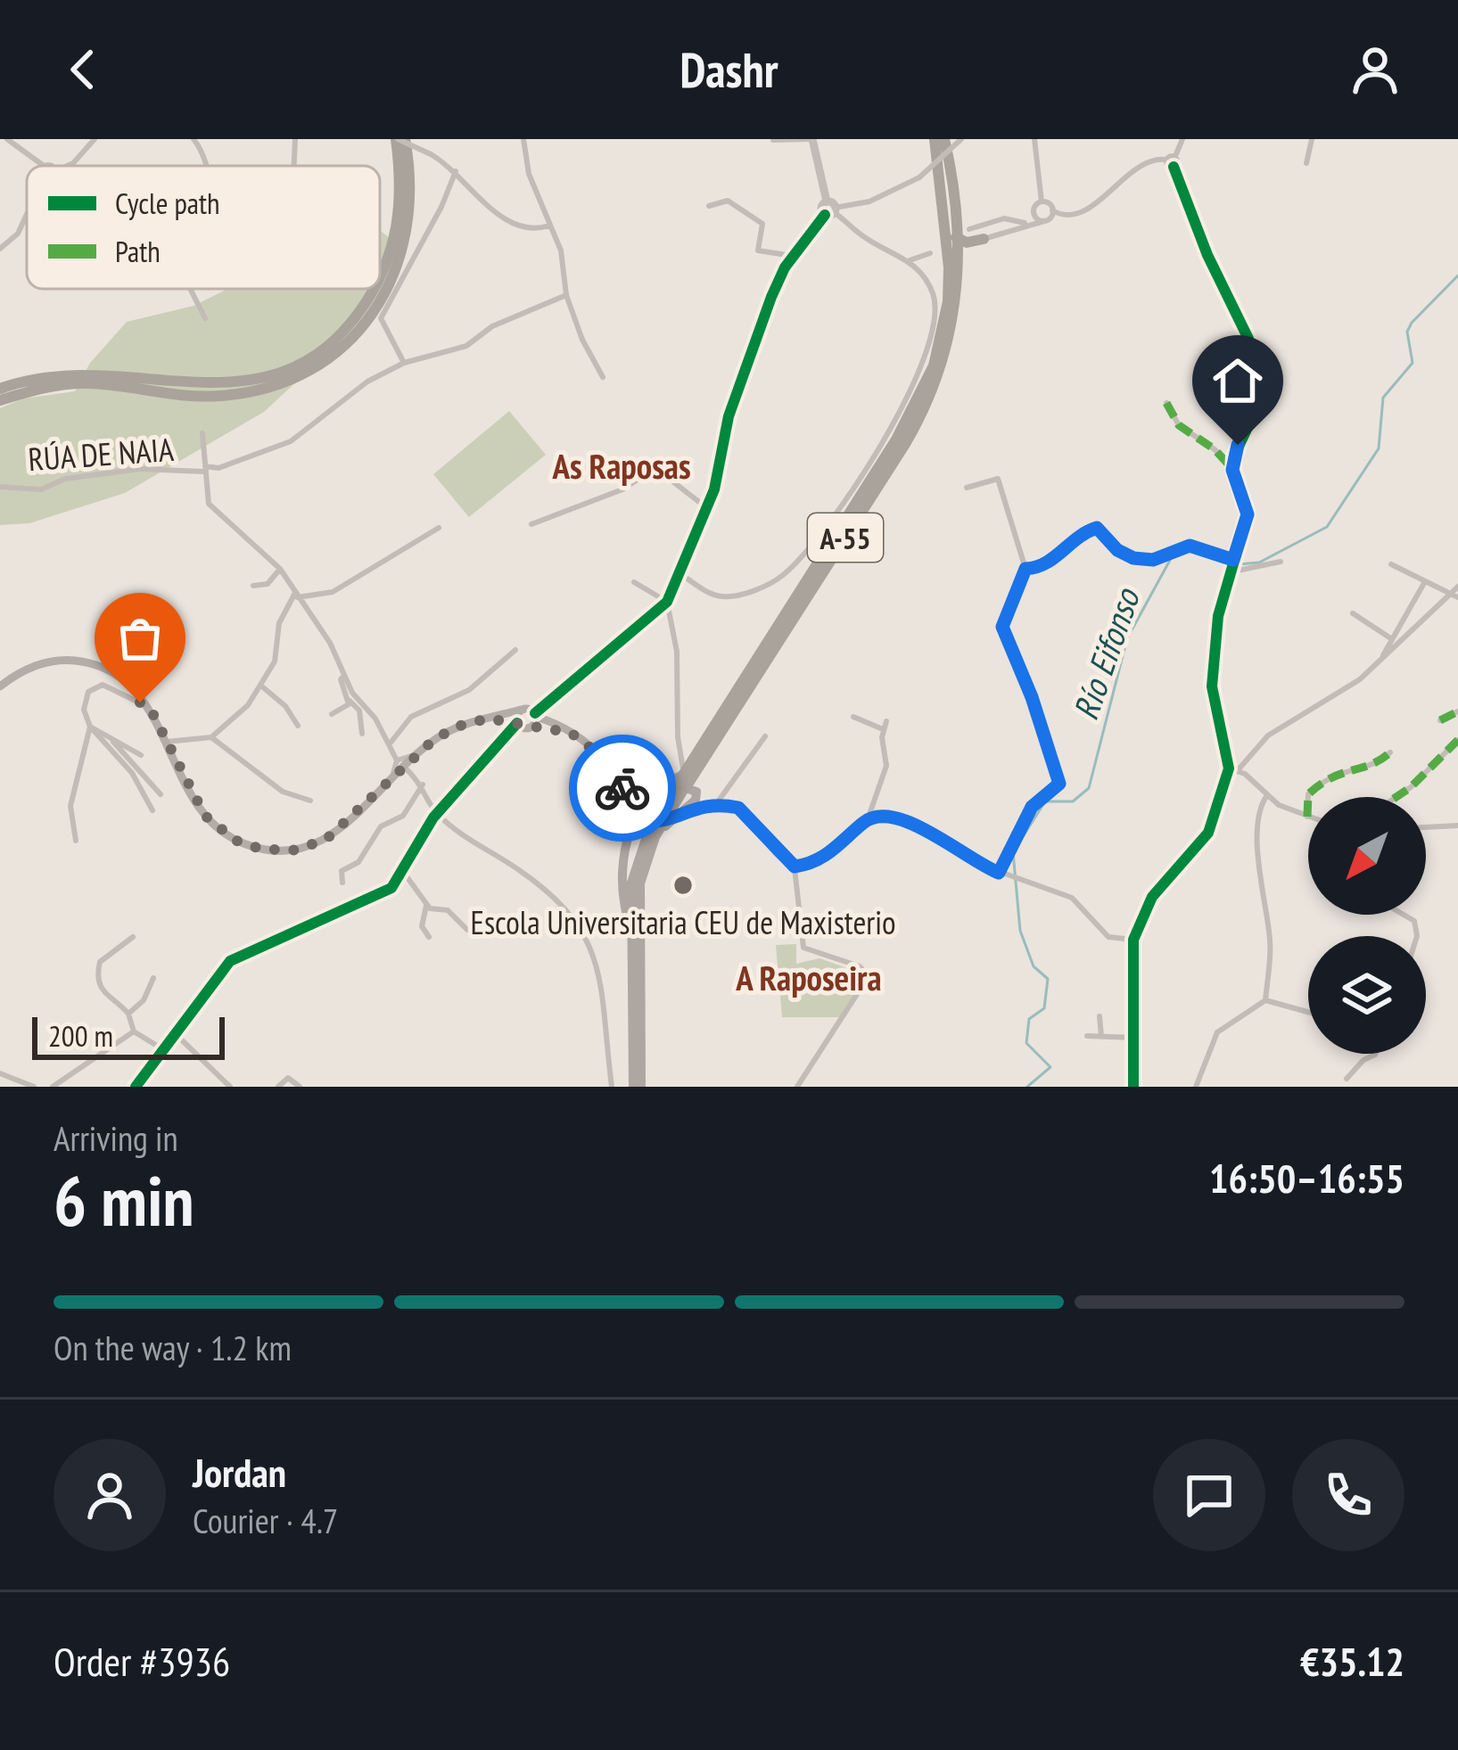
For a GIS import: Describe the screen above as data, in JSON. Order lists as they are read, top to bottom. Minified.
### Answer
{"streets":{"highway":["A-55"],"street":["RÚA DE NAIA"]},"districts":["As Raposas","A Raposeira"],"water":["Río Eifonso"],"places":["Escola Universitaria CEU de Maxisterio"],"legend":["Cycle path","Path"],"scale_bar":"200 m","north":"bottom left","page":{"header":"Dashr","scale":"200 m","heading":["6 min","Arriving in","16:50–16:55"],"panel":["Jordan","Courier · 4.7","Order #3936","€35.12"],"bar":"On the way · 1.2 km"}}
